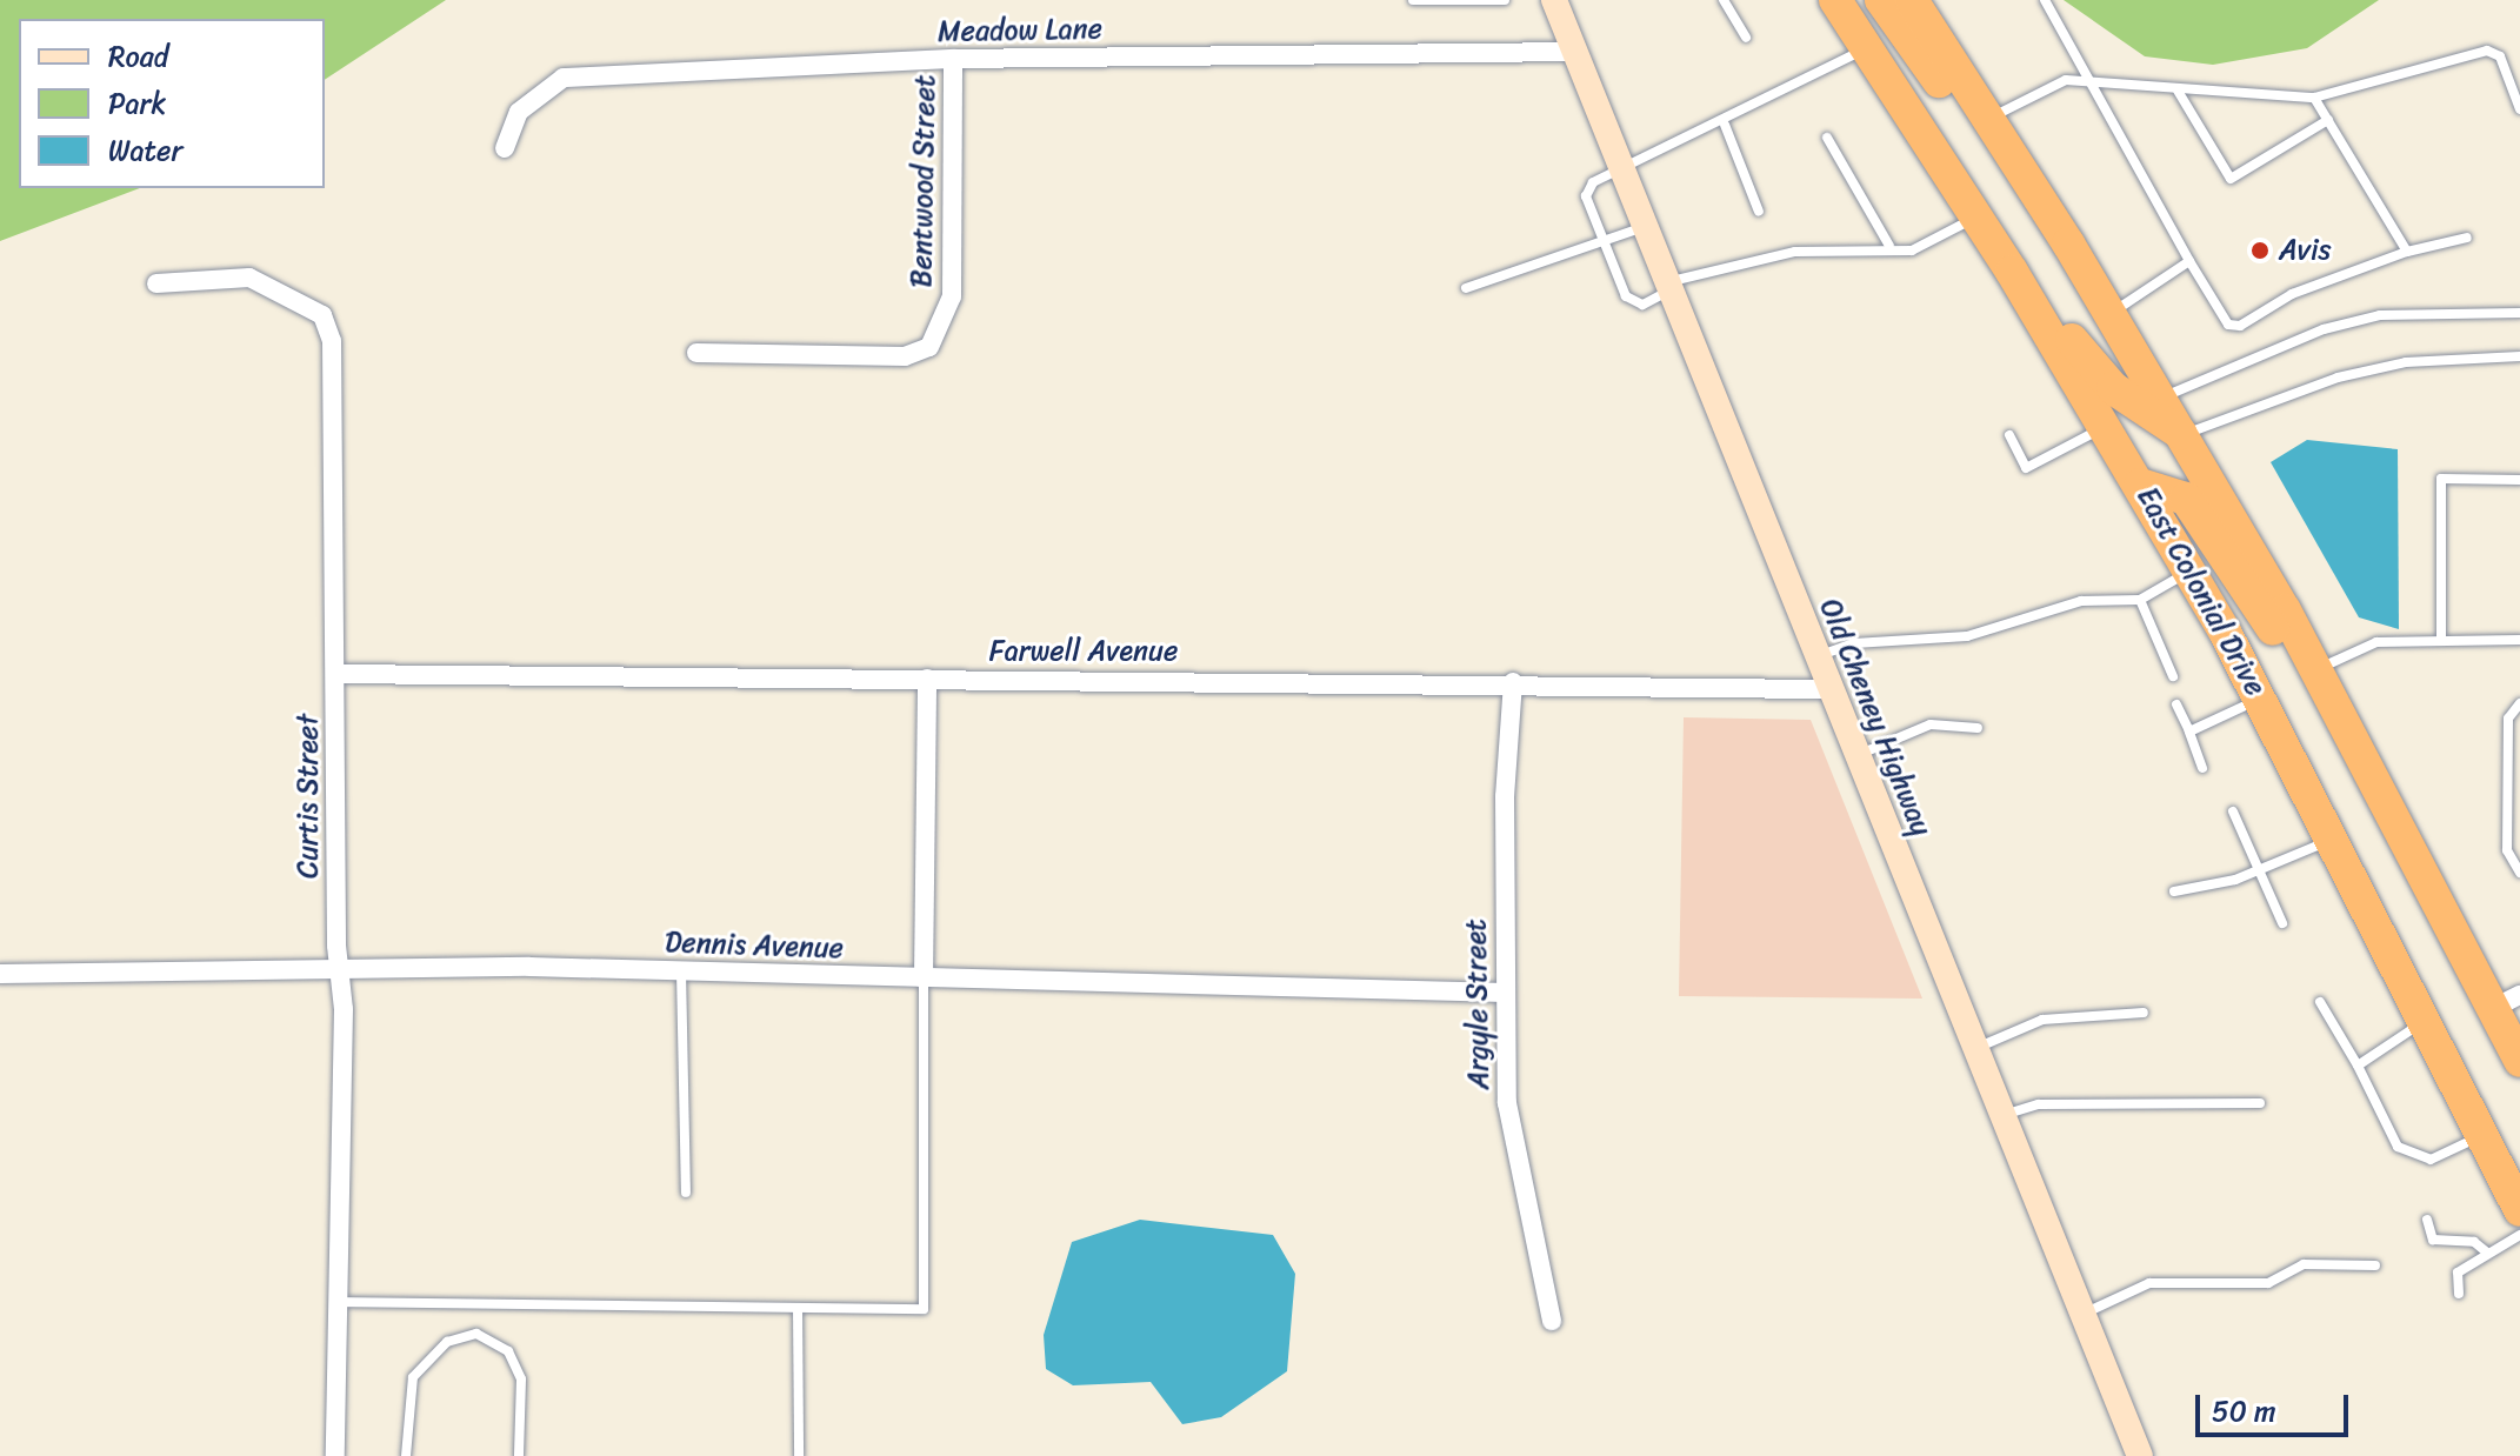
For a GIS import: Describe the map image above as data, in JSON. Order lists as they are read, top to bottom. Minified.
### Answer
{"streets":{"highway":["East Colonial Drive"],"street":["Meadow Lane","Bentwood Street","Farwell Avenue","Old Cheney Highway","Curtis Street","Dennis Avenue","Argyle Street"]},"crossings":[["Meadow Lane","Bentwood Street"],["Meadow Lane","Old Cheney Highway"],["Farwell Avenue","Old Cheney Highway"],["Farwell Avenue","Curtis Street"],["Farwell Avenue","Argyle Street"],["Curtis Street","Dennis Avenue"],["Dennis Avenue","Argyle Street"]],"places":["Avis"],"legend":["Road","Park","Water"],"scale_bar":"50 m"}
